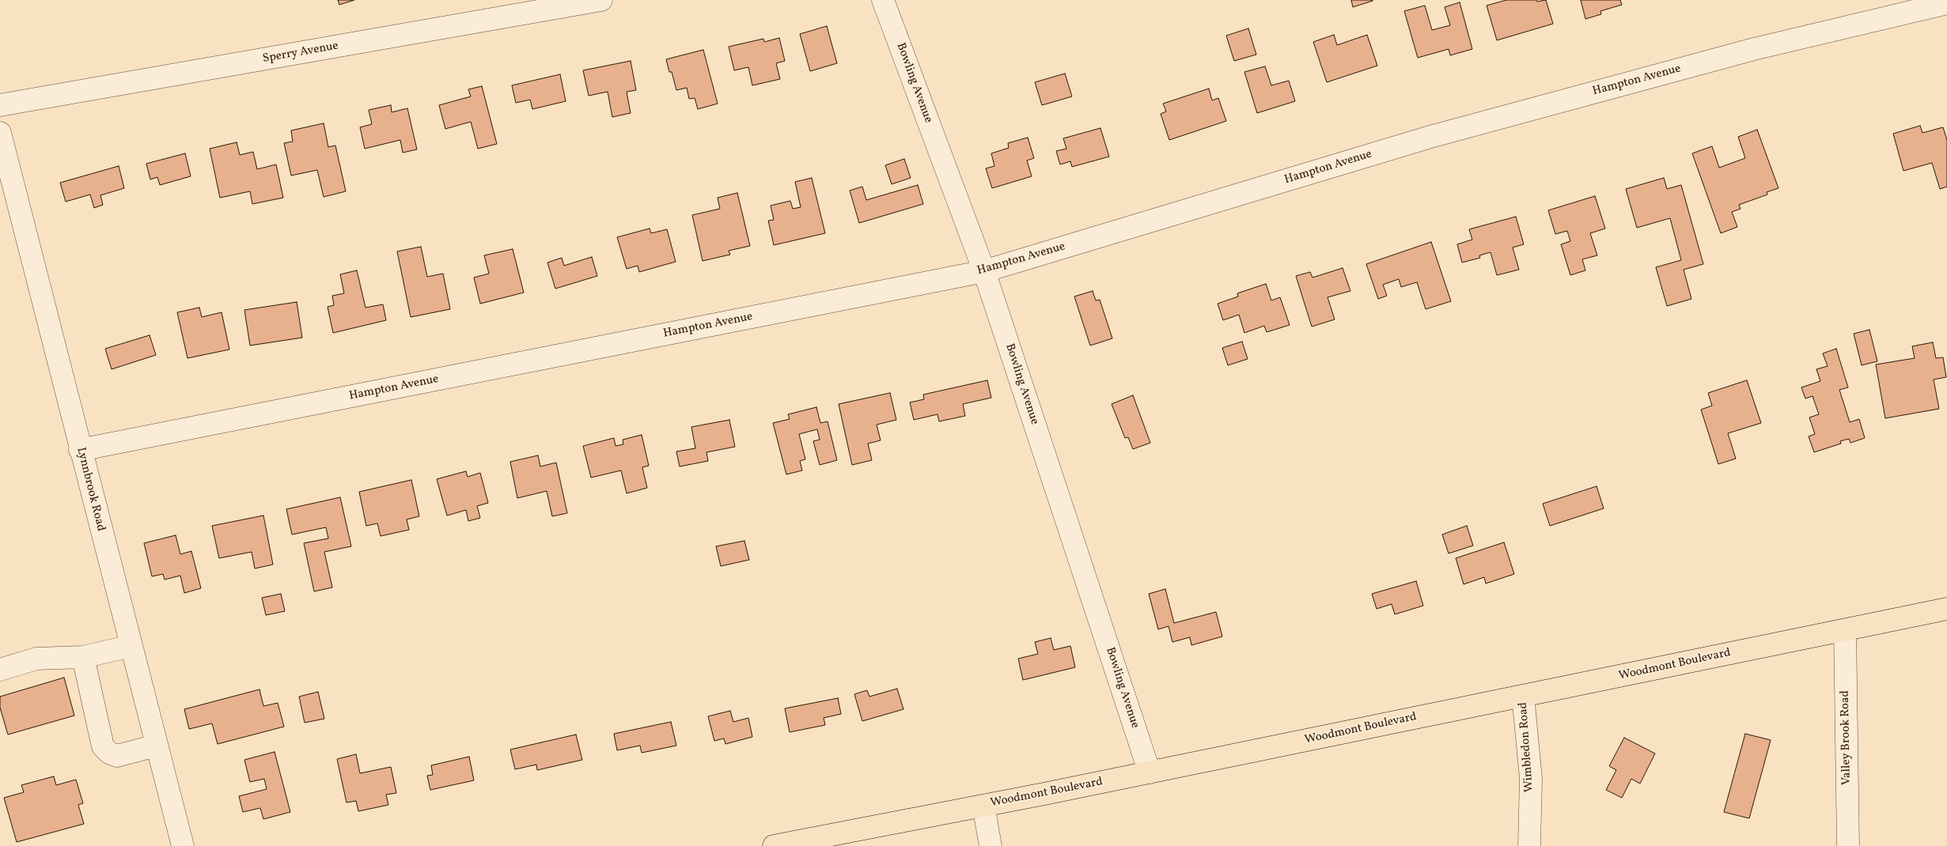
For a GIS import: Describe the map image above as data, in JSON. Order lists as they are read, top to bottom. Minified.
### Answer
{"streets":{"main road":["Woodmont Boulevard"],"street":["Sperry Avenue","Hampton Avenue","Bowling Avenue","Lynnbrook Road","Valley Brook Road","Wimbledon Road"]},"crossings":[["Hampton Avenue","Bowling Avenue"],["Hampton Avenue","Lynnbrook Road"],["Bowling Avenue","Woodmont Boulevard"],["Woodmont Boulevard","Valley Brook Road"],["Woodmont Boulevard","Wimbledon Road"]]}
